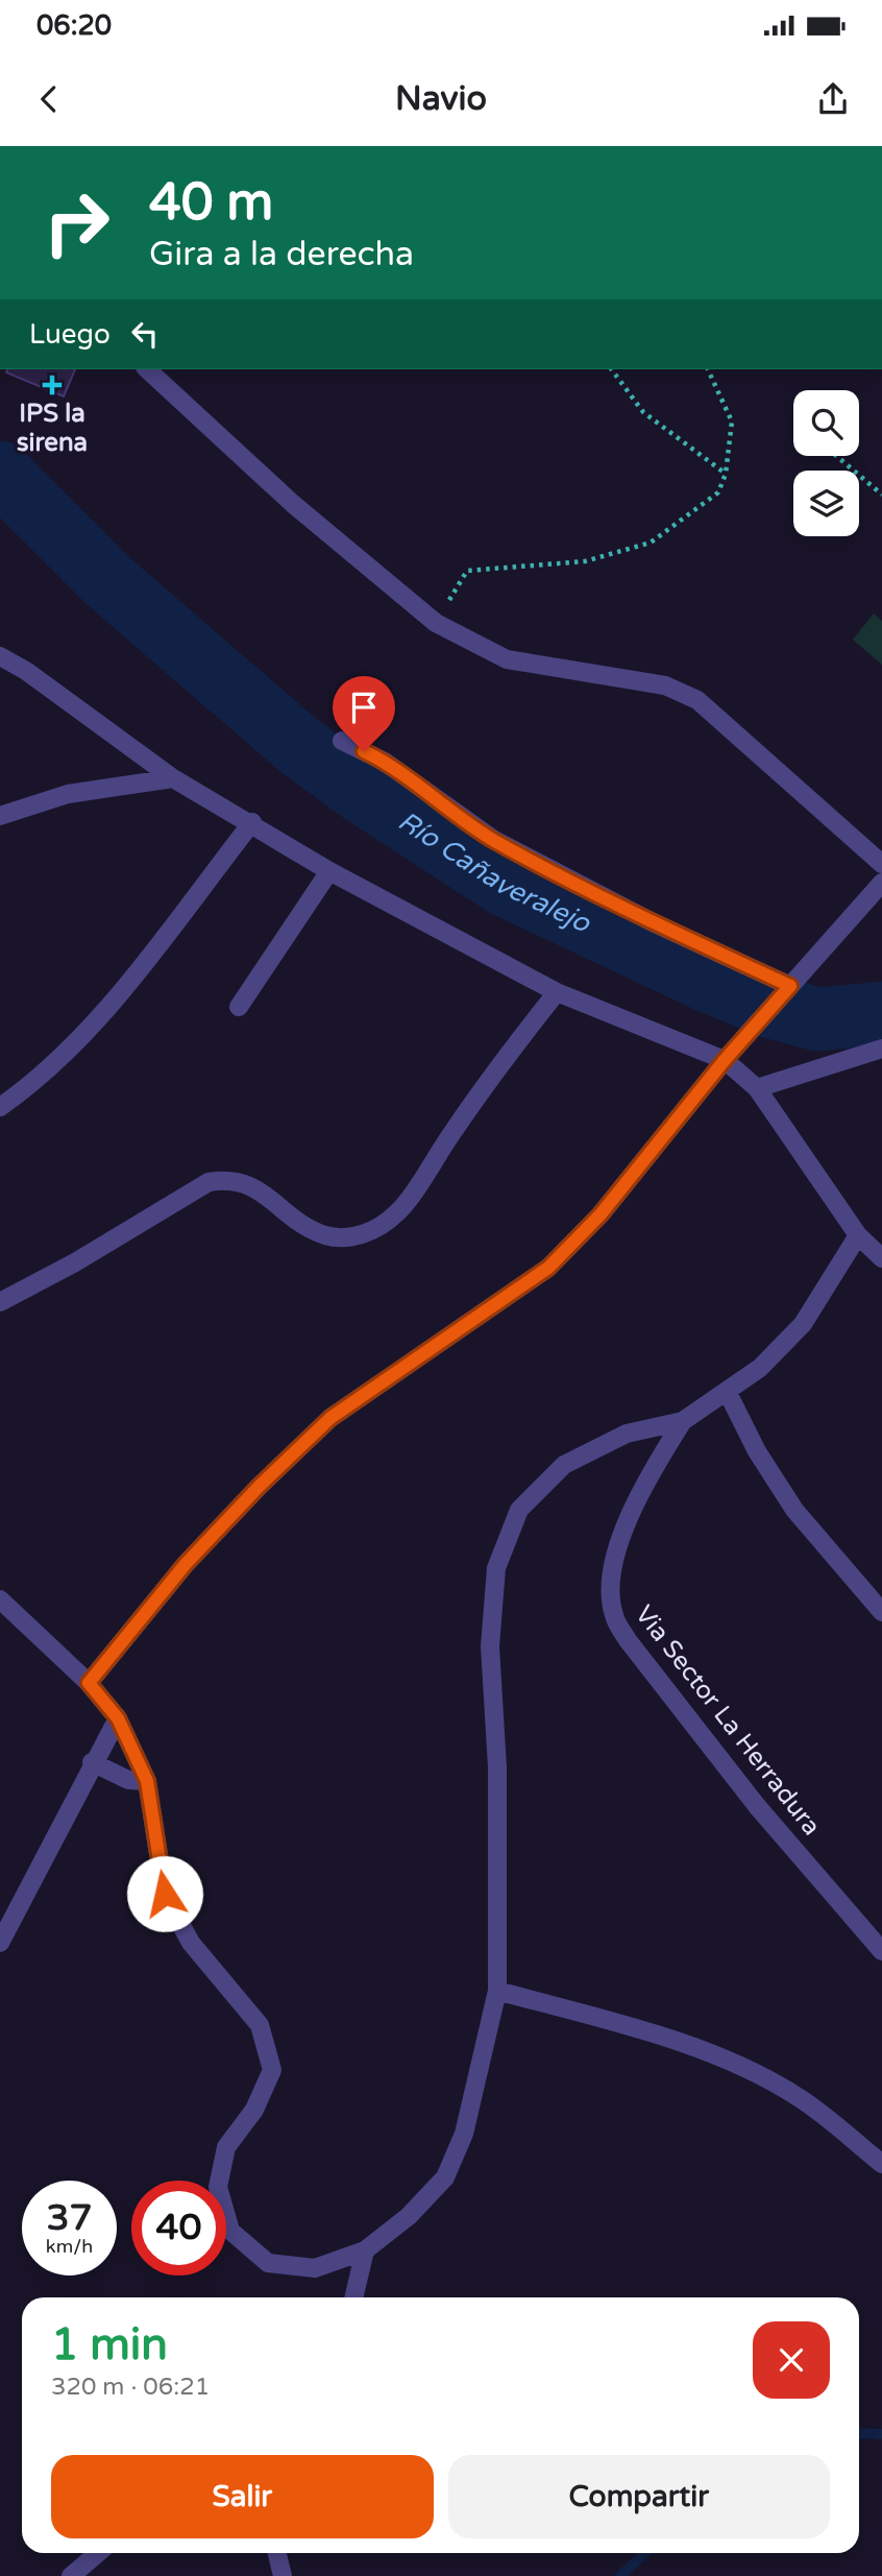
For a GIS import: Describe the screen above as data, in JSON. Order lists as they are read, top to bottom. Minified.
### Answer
{"streets":{"street":["Via Sector La Herradura"]},"water":["Río Cañaveralejo"],"places":{"health":["IPS la sirena"]},"page":{"status":"06:20","header":"Navio","turn":["40 m","Gira a la derecha"],"then":"Luego","speed":"37 km/h","limit":"40","heading":["1 min","320 m · 06:21"],"buttons":["Salir","Compartir"]}}
